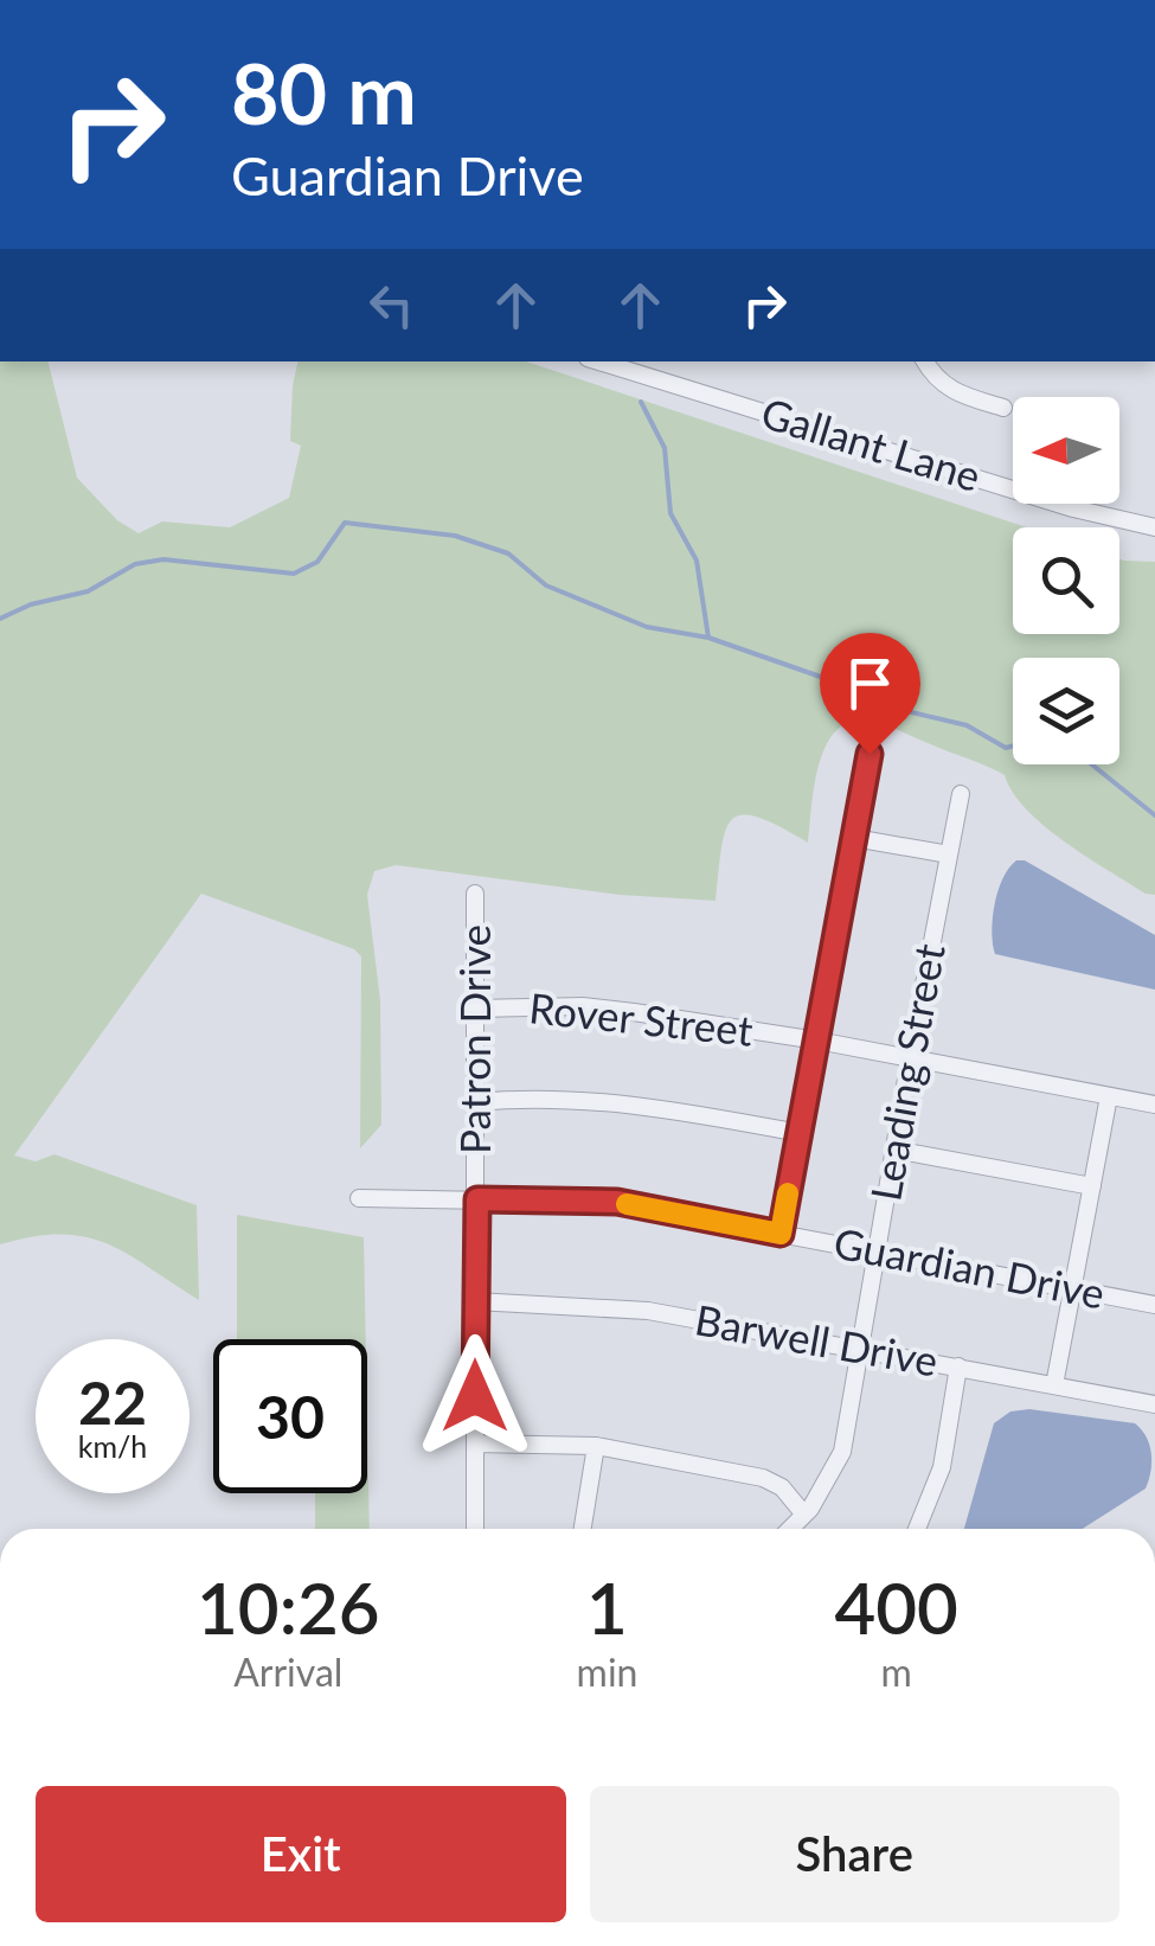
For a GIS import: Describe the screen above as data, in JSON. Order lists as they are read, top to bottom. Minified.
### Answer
{"streets":{"street":["Gallant Lane","Rover Street","Patron Drive","Leading Street","Guardian Drive","Barwell Drive"]},"crossings":[["Rover Street","Patron Drive"],["Rover Street","Leading Street"],["Patron Drive","Guardian Drive"],["Patron Drive","Barwell Drive"],["Leading Street","Guardian Drive"],["Leading Street","Barwell Drive"]],"north":"left","page":{"turn":["80 m","Guardian Drive"],"speed":"22 km/h","limit":"30","eta":["10:26","Arrival","1","min","400","m"],"buttons":["Exit","Share"]}}
